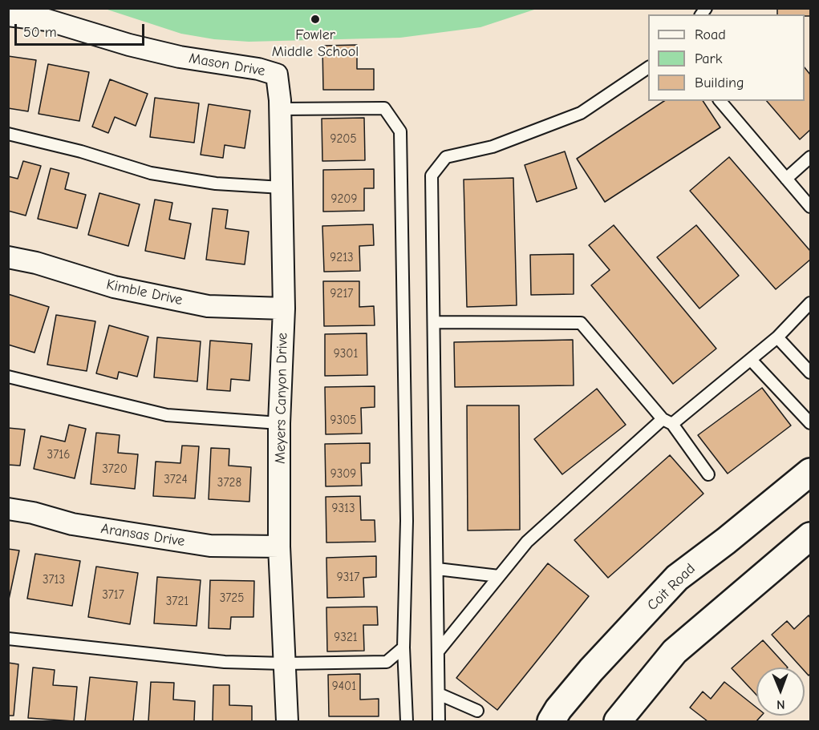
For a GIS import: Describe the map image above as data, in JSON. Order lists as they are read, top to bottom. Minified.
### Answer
{"streets":{"main road":["Coit Road"],"street":["Mason Drive","Kimble Drive","Meyers Canyon Drive","Aransas Drive"]},"crossings":[["Mason Drive","Meyers Canyon Drive"],["Kimble Drive","Meyers Canyon Drive"],["Meyers Canyon Drive","Aransas Drive"]],"places":["Fowler Middle School"],"house_numbers":["9205","9209","9213","9217","9301","9305","3716","3720","9309","3724","3728","9313","9317","3713","3717","3725","3721","9321","9401"],"legend":["Road","Park","Building"],"scale_bar":"50 m","north":"bottom"}
